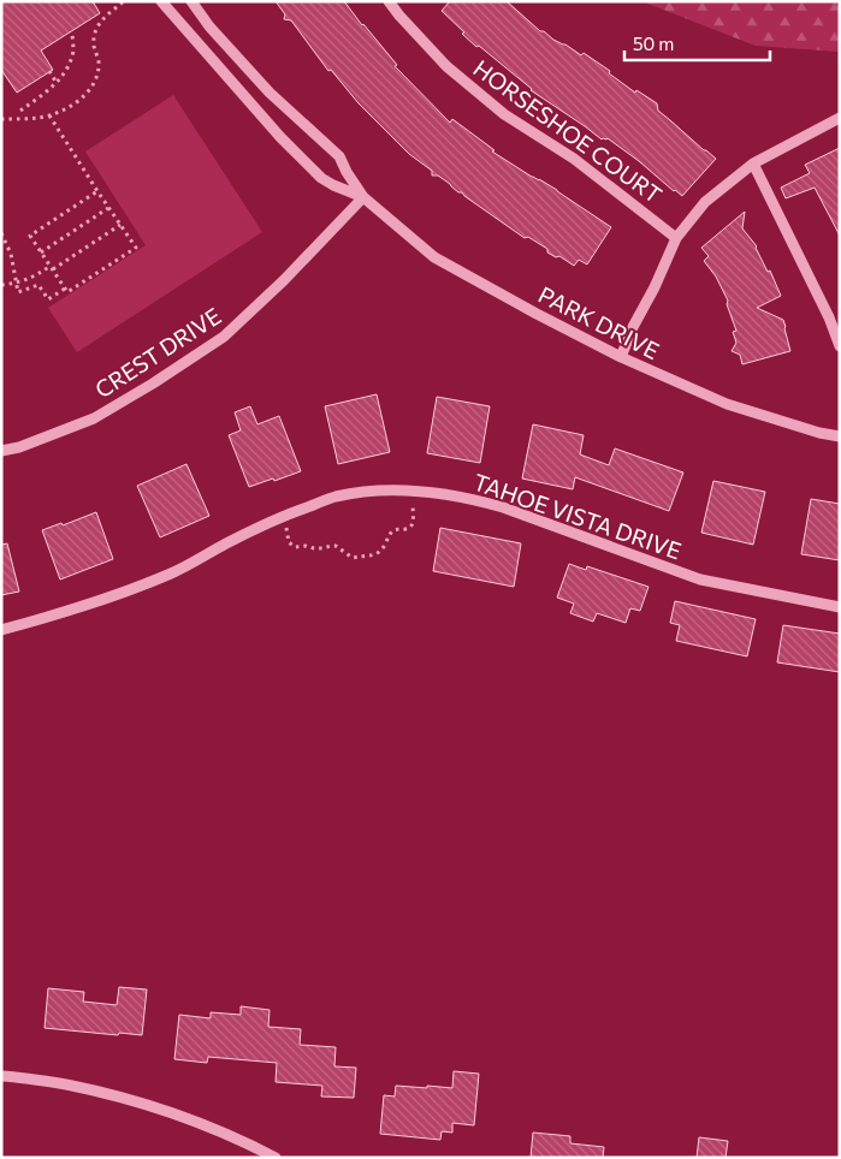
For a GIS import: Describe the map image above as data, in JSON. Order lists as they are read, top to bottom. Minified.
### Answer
{"streets":{"street":["HORSESHOE COURT","PARK DRIVE","CREST DRIVE","TAHOE VISTA DRIVE"]},"crossings":[["PARK DRIVE","CREST DRIVE"]],"scale_bar":"50 m"}
